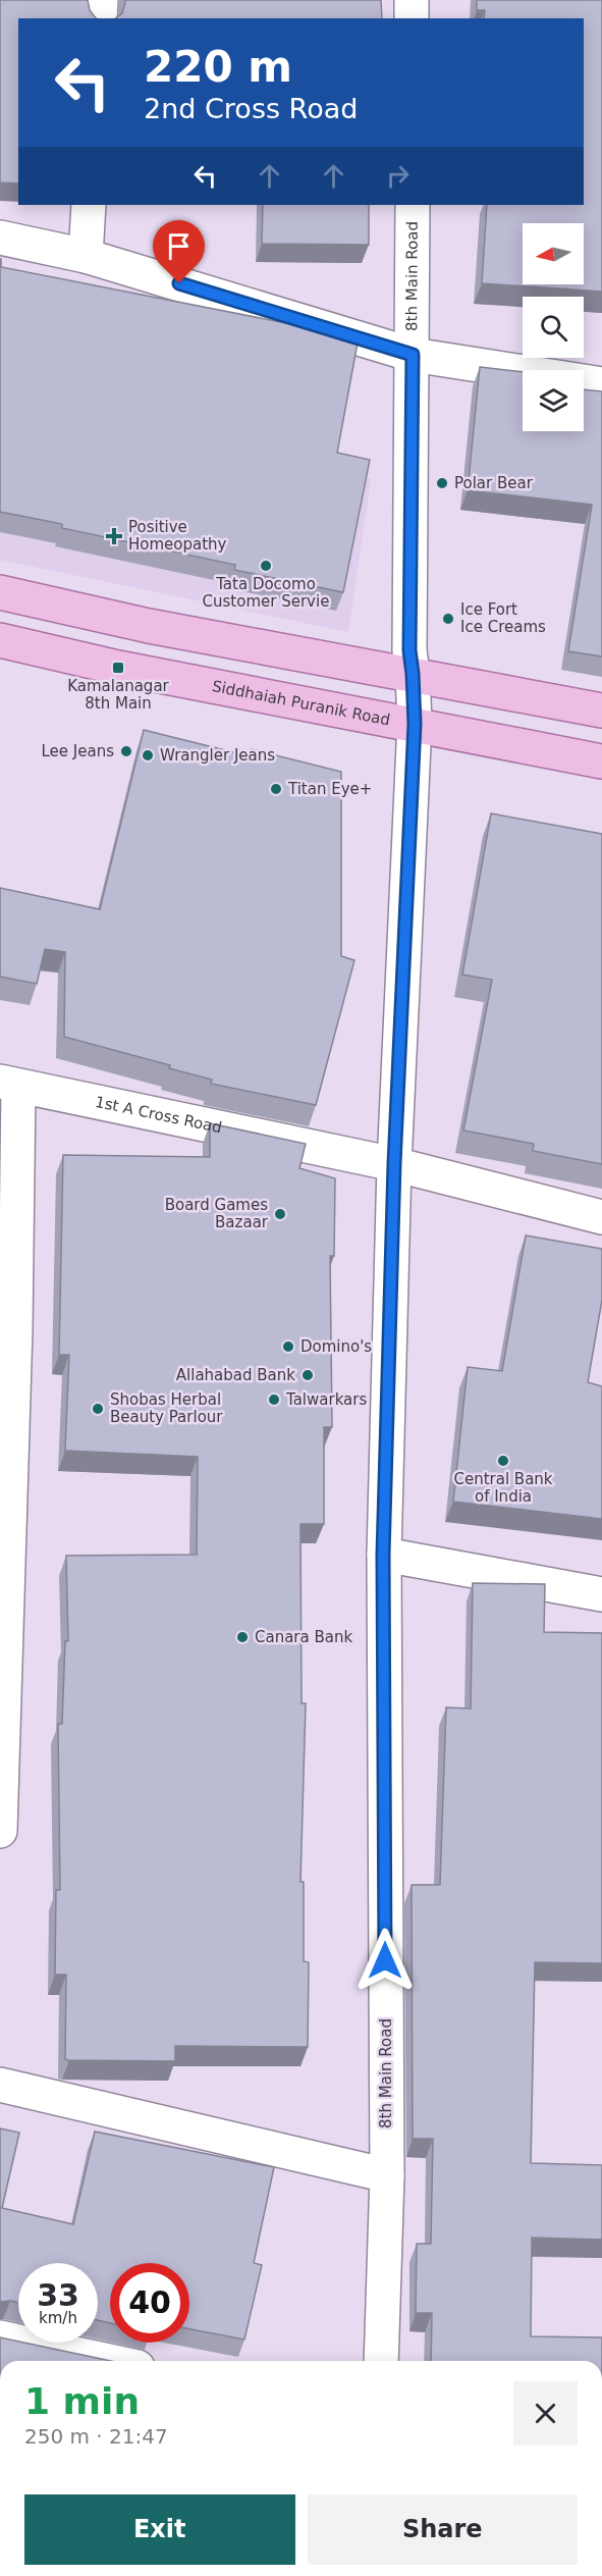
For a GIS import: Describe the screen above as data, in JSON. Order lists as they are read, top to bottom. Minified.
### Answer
{"streets":{"main road":["Siddhaiah Puranik Road"],"street":["8th Main Road","1st A Cross Road"]},"crossings":[["8th Main Road","Siddhaiah Puranik Road"],["8th Main Road","1st A Cross Road"]],"places":{"other":["Polar Bear","Tata Docomo Customer Servie","Ice Fort Ice Creams","Lee Jeans","Wrangler Jeans","Titan Eye+","Board Games Bazaar","Domino's","Allahabad Bank","Talwarkars","Shobas Herbal Beauty Parlour","Central Bank of India","Canara Bank"],"health":["Positive Homeopathy"],"transit":["Kamalanagar 8th Main"]},"north":"left","page":{"turn":["220 m","2nd Cross Road"],"speed":"33 km/h","limit":"40","heading":["1 min","250 m · 21:47"],"buttons":["Exit","Share"]}}
